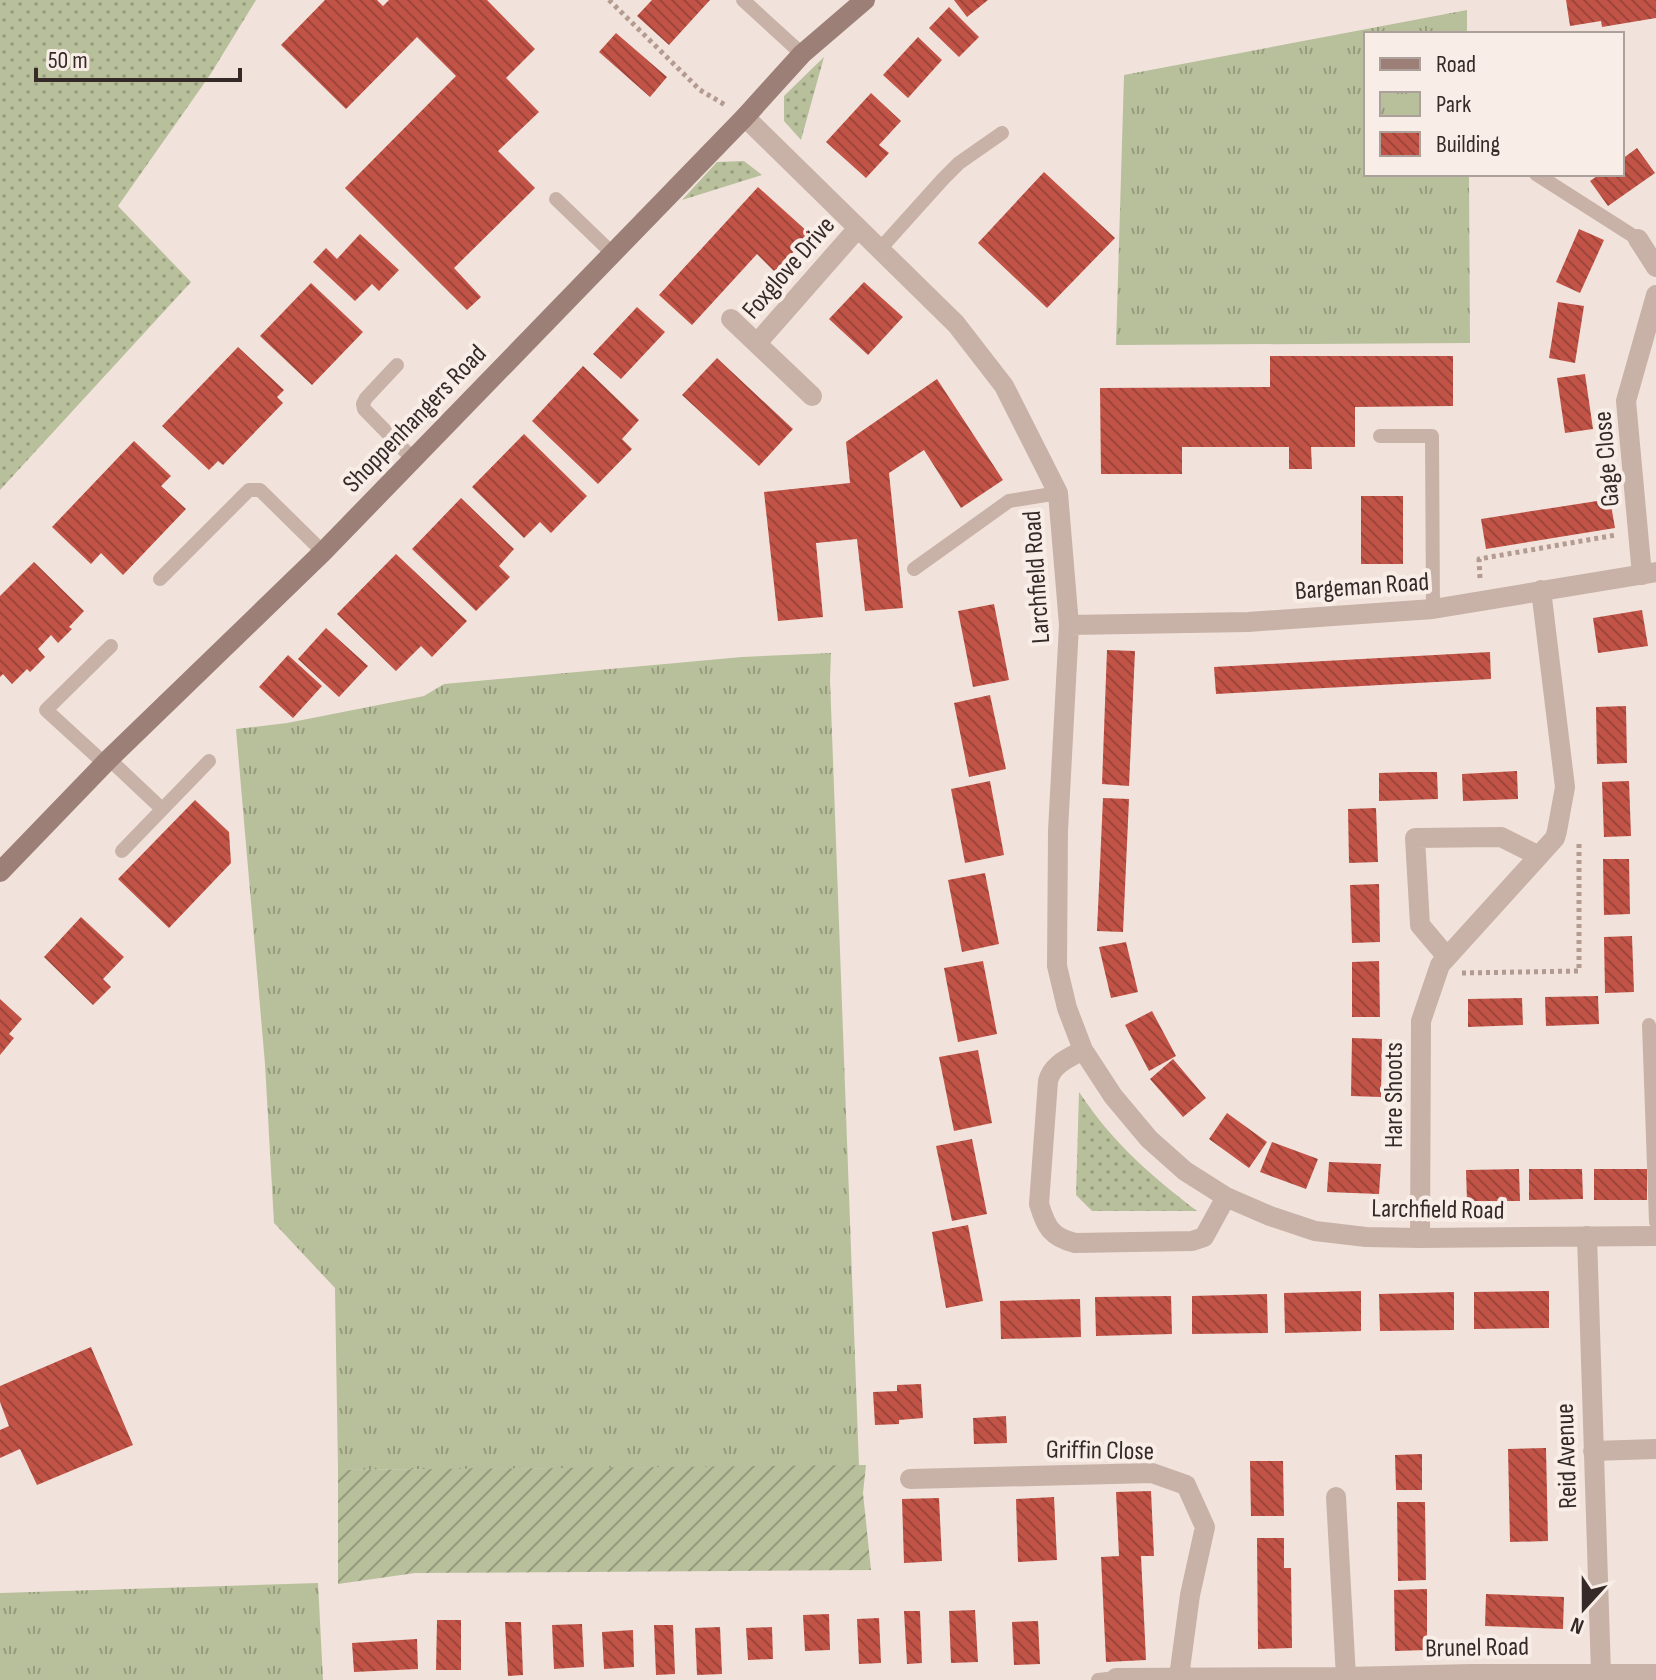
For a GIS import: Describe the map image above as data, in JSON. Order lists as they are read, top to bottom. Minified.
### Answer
{"streets":{"street":["Foxglove Drive","Shoppenhangers Road","Gage Close","Larchfield Road","Bargeman Road","Hare Shoots","Griffin Close","Reid Avenue","Brunel Road"]},"crossings":[["Foxglove Drive","Larchfield Road"],["Shoppenhangers Road","Larchfield Road"],["Gage Close","Bargeman Road"],["Larchfield Road","Bargeman Road"],["Larchfield Road","Hare Shoots"],["Larchfield Road","Reid Avenue"],["Bargeman Road","Hare Shoots"],["Griffin Close","Brunel Road"],["Reid Avenue","Brunel Road"]],"legend":["Road","Park","Building"],"scale_bar":"50 m","north":"bottom"}
